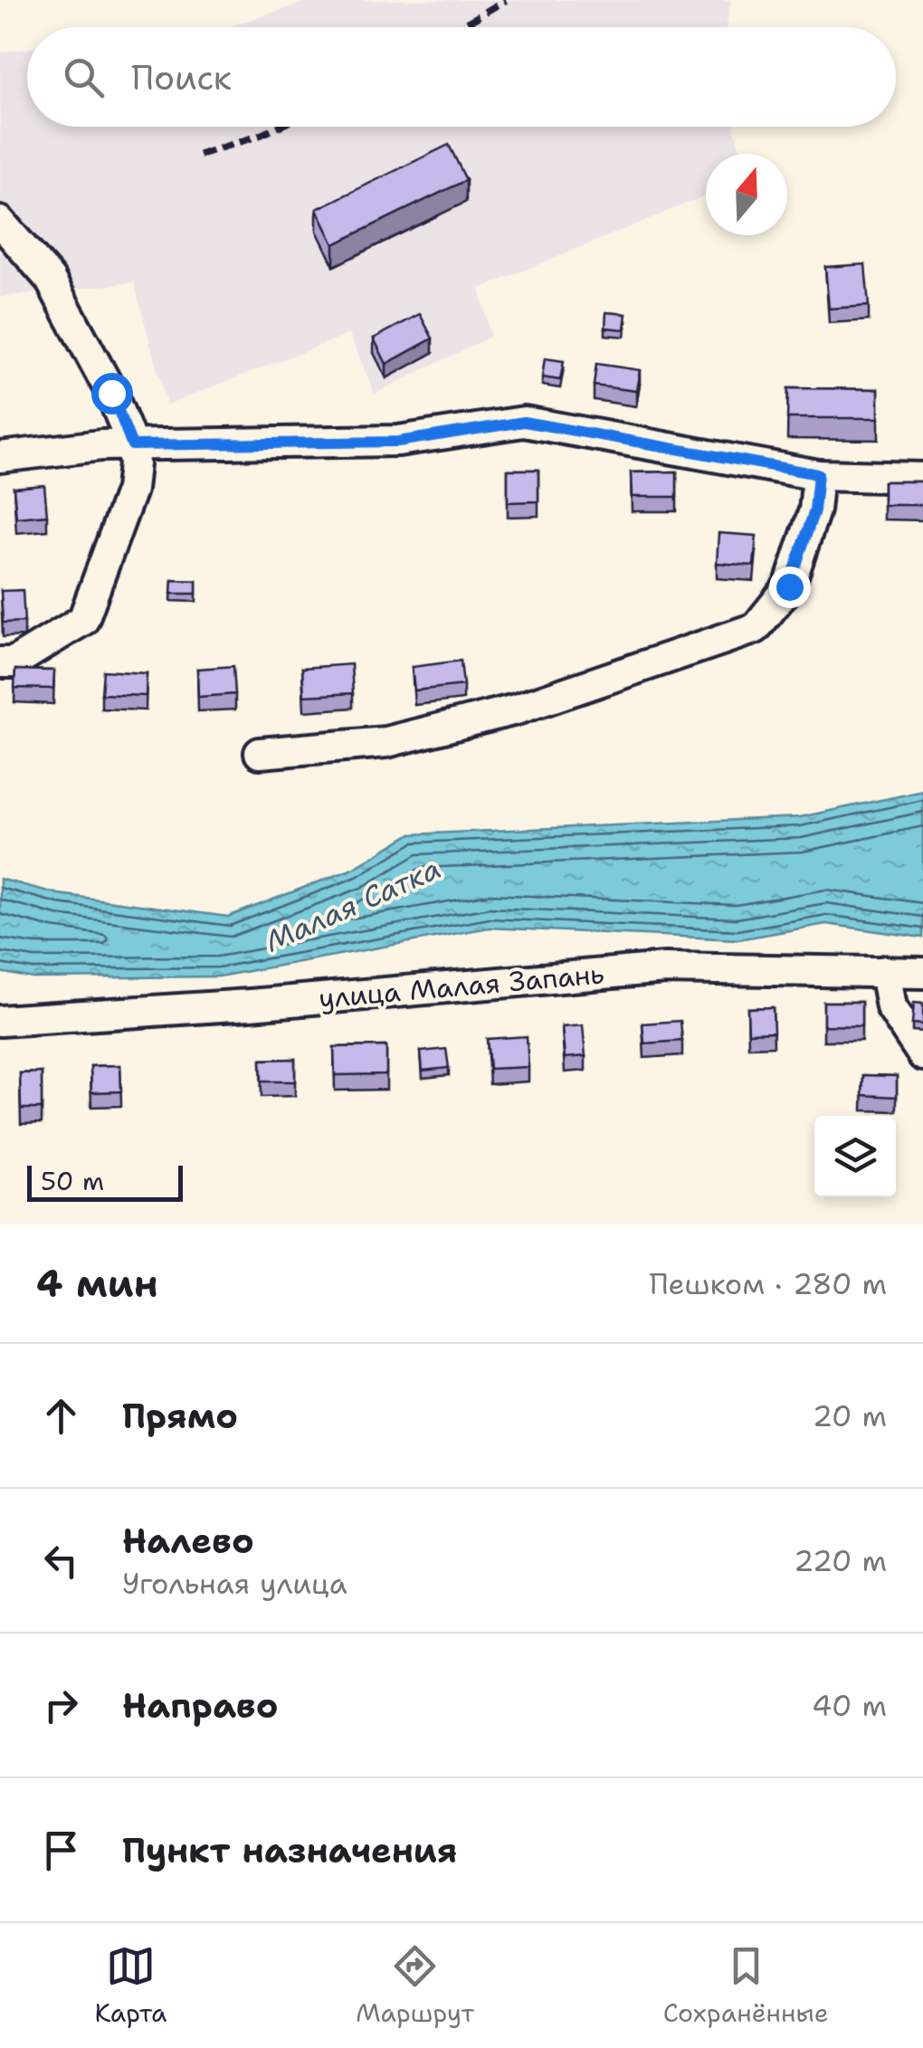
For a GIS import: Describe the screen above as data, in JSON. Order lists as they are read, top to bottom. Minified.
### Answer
{"streets":{"street":["улица Малая Запань"]},"water":["Малая Сатка"],"scale_bar":"50 m","north":"top","page":{"search":"Поиск","scale":"50 m","heading":["4 мин","Пешком · 280 m"],"list":[["Прямо","20 m"],["Налево","Угольная улица","220 m"],["Направо","40 m"],"Пункт назначения"],"nav":["Карта","Маршрут","Сохранённые"]}}
